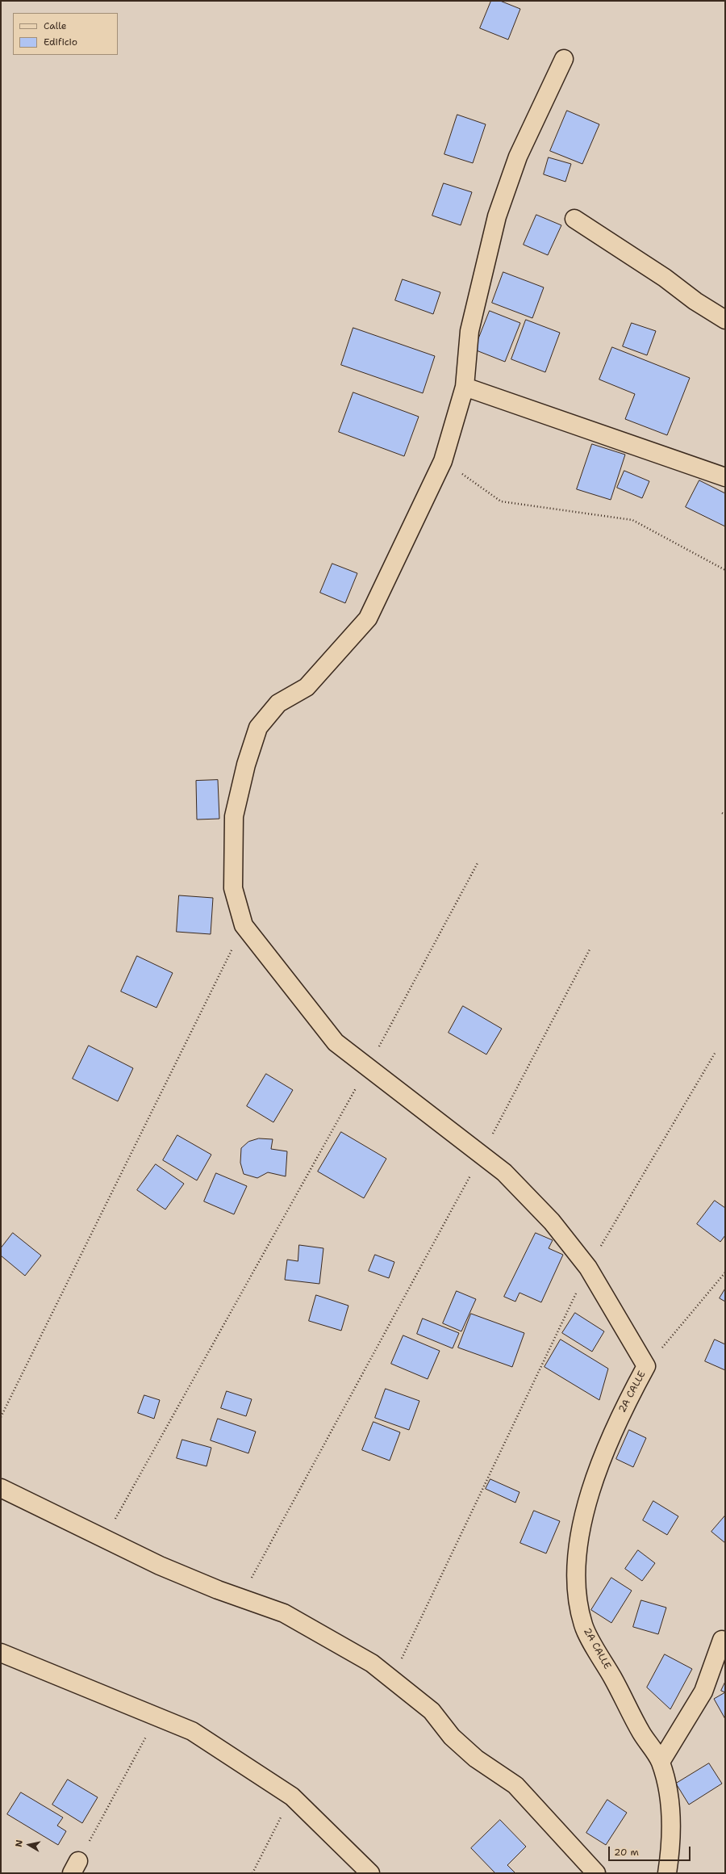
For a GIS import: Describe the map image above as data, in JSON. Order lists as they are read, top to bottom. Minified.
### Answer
{"streets":{"street":["2A CALLE"]},"legend":["Calle","Edificio"],"scale_bar":"20 m","north":"left"}
